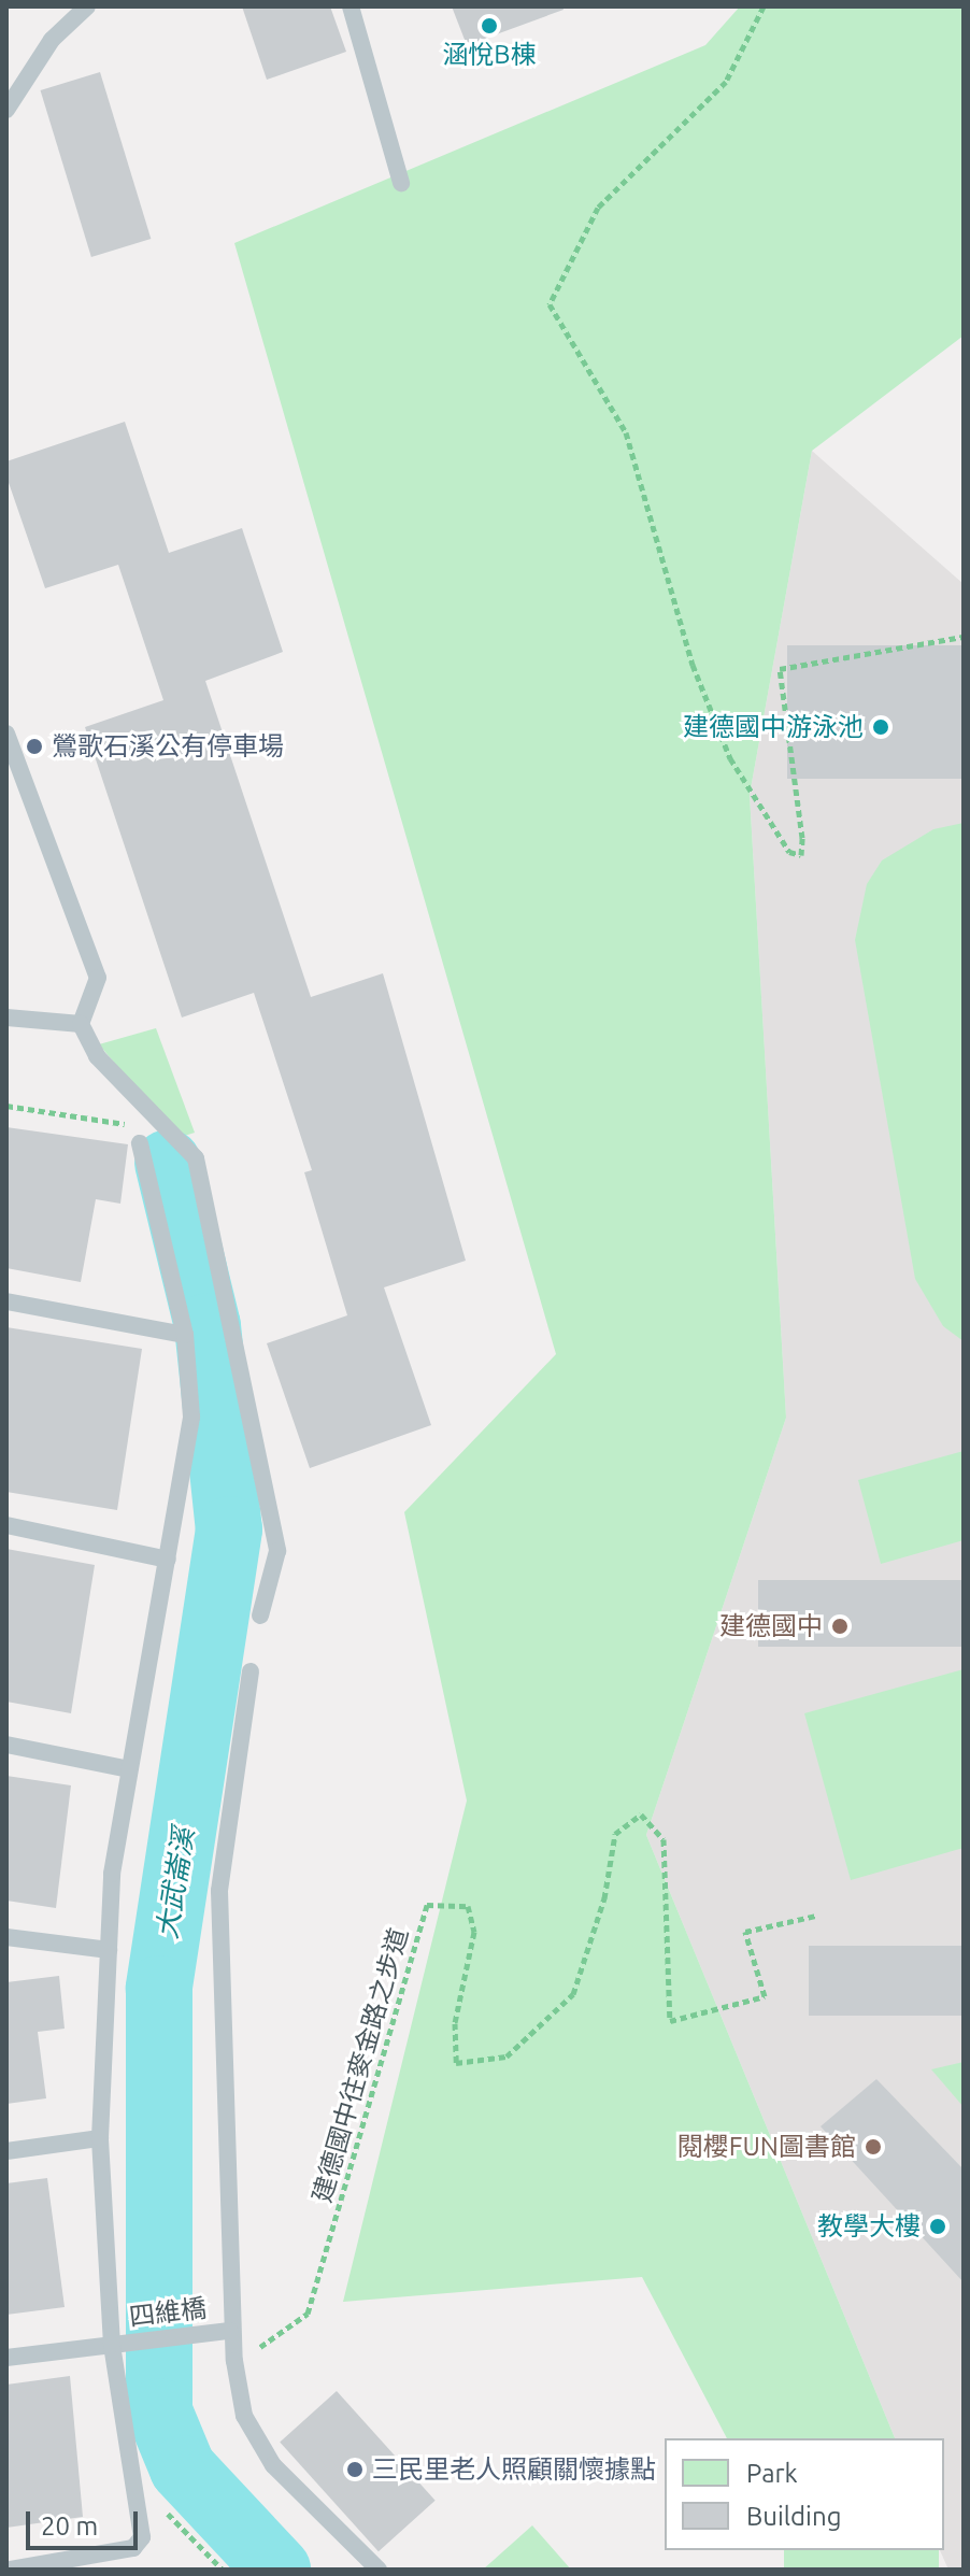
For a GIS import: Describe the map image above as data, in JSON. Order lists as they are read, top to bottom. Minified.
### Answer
{"streets":{"lane":["四維橋"],"path":["建德國中往麥金路之步道"]},"water":["大武崙溪"],"places":["涵悅B棟","建德國中游泳池","鶯歌石溪公有停車場","建德國中","閱櫻FUN圖書館","教學大樓","三民里老人照顧關懷據點"],"legend":["Park","Building"],"scale_bar":"20 m"}
